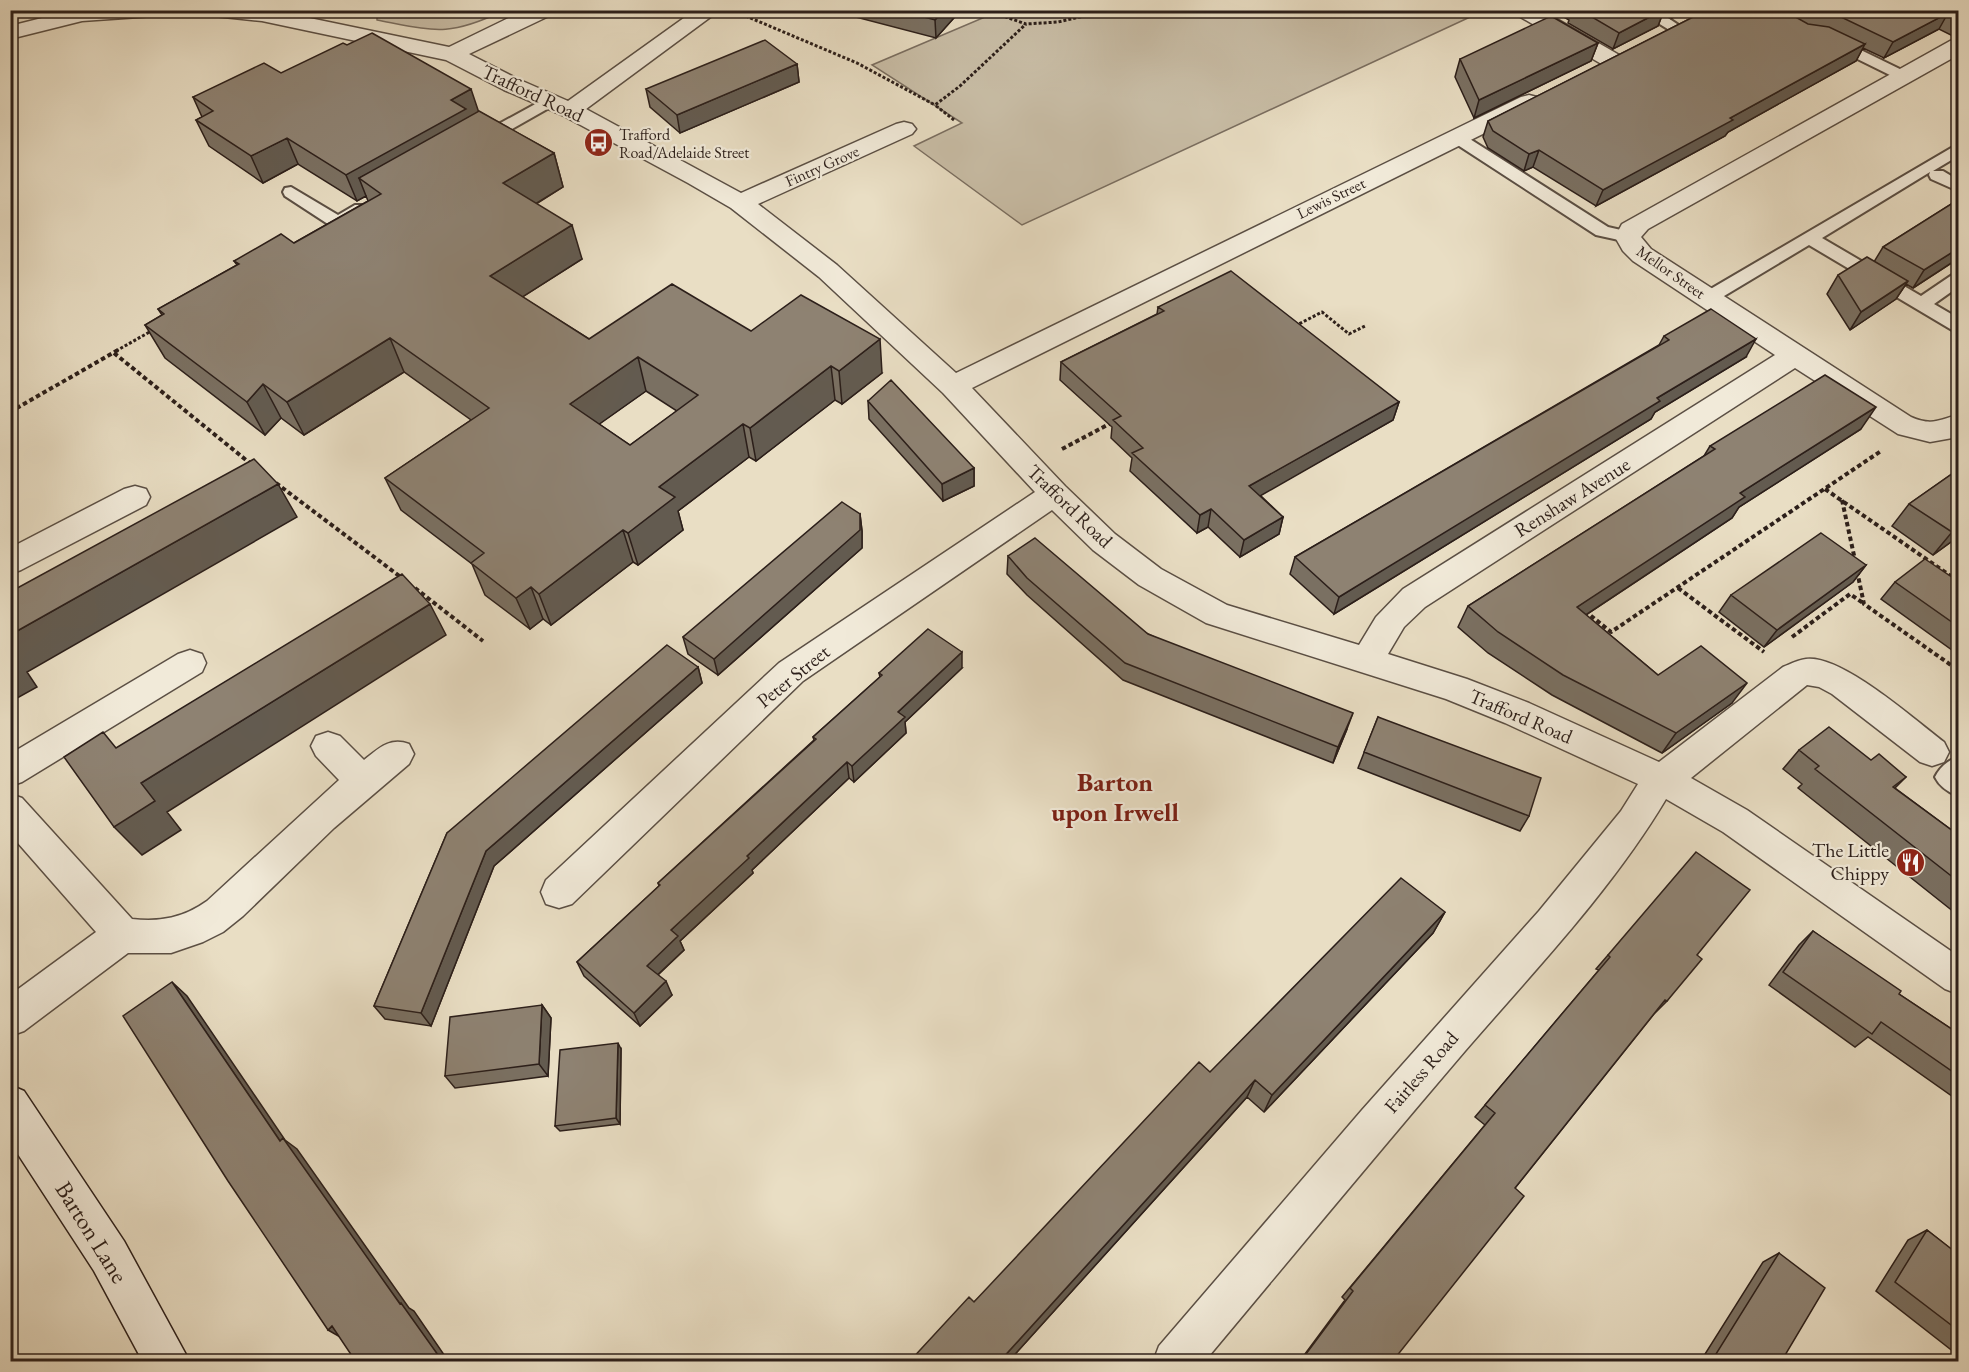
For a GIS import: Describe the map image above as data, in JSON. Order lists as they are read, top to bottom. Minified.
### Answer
{"streets":{"street":["Trafford Road","Fintry Grove","Lewis Street","Mellor Street","Renshaw Avenue","Peter Street","Fairless Road","Barton Lane"]},"crossings":[["Trafford Road","Fintry Grove"],["Trafford Road","Lewis Street"],["Trafford Road","Renshaw Avenue"],["Trafford Road","Peter Street"],["Trafford Road","Fairless Road"],["Mellor Street","Renshaw Avenue"]],"districts":["Barton upon Irwell"],"places":{"bus stop":["Trafford Road/Adelaide Street"],"restaurant":["The Little Chippy"]}}
